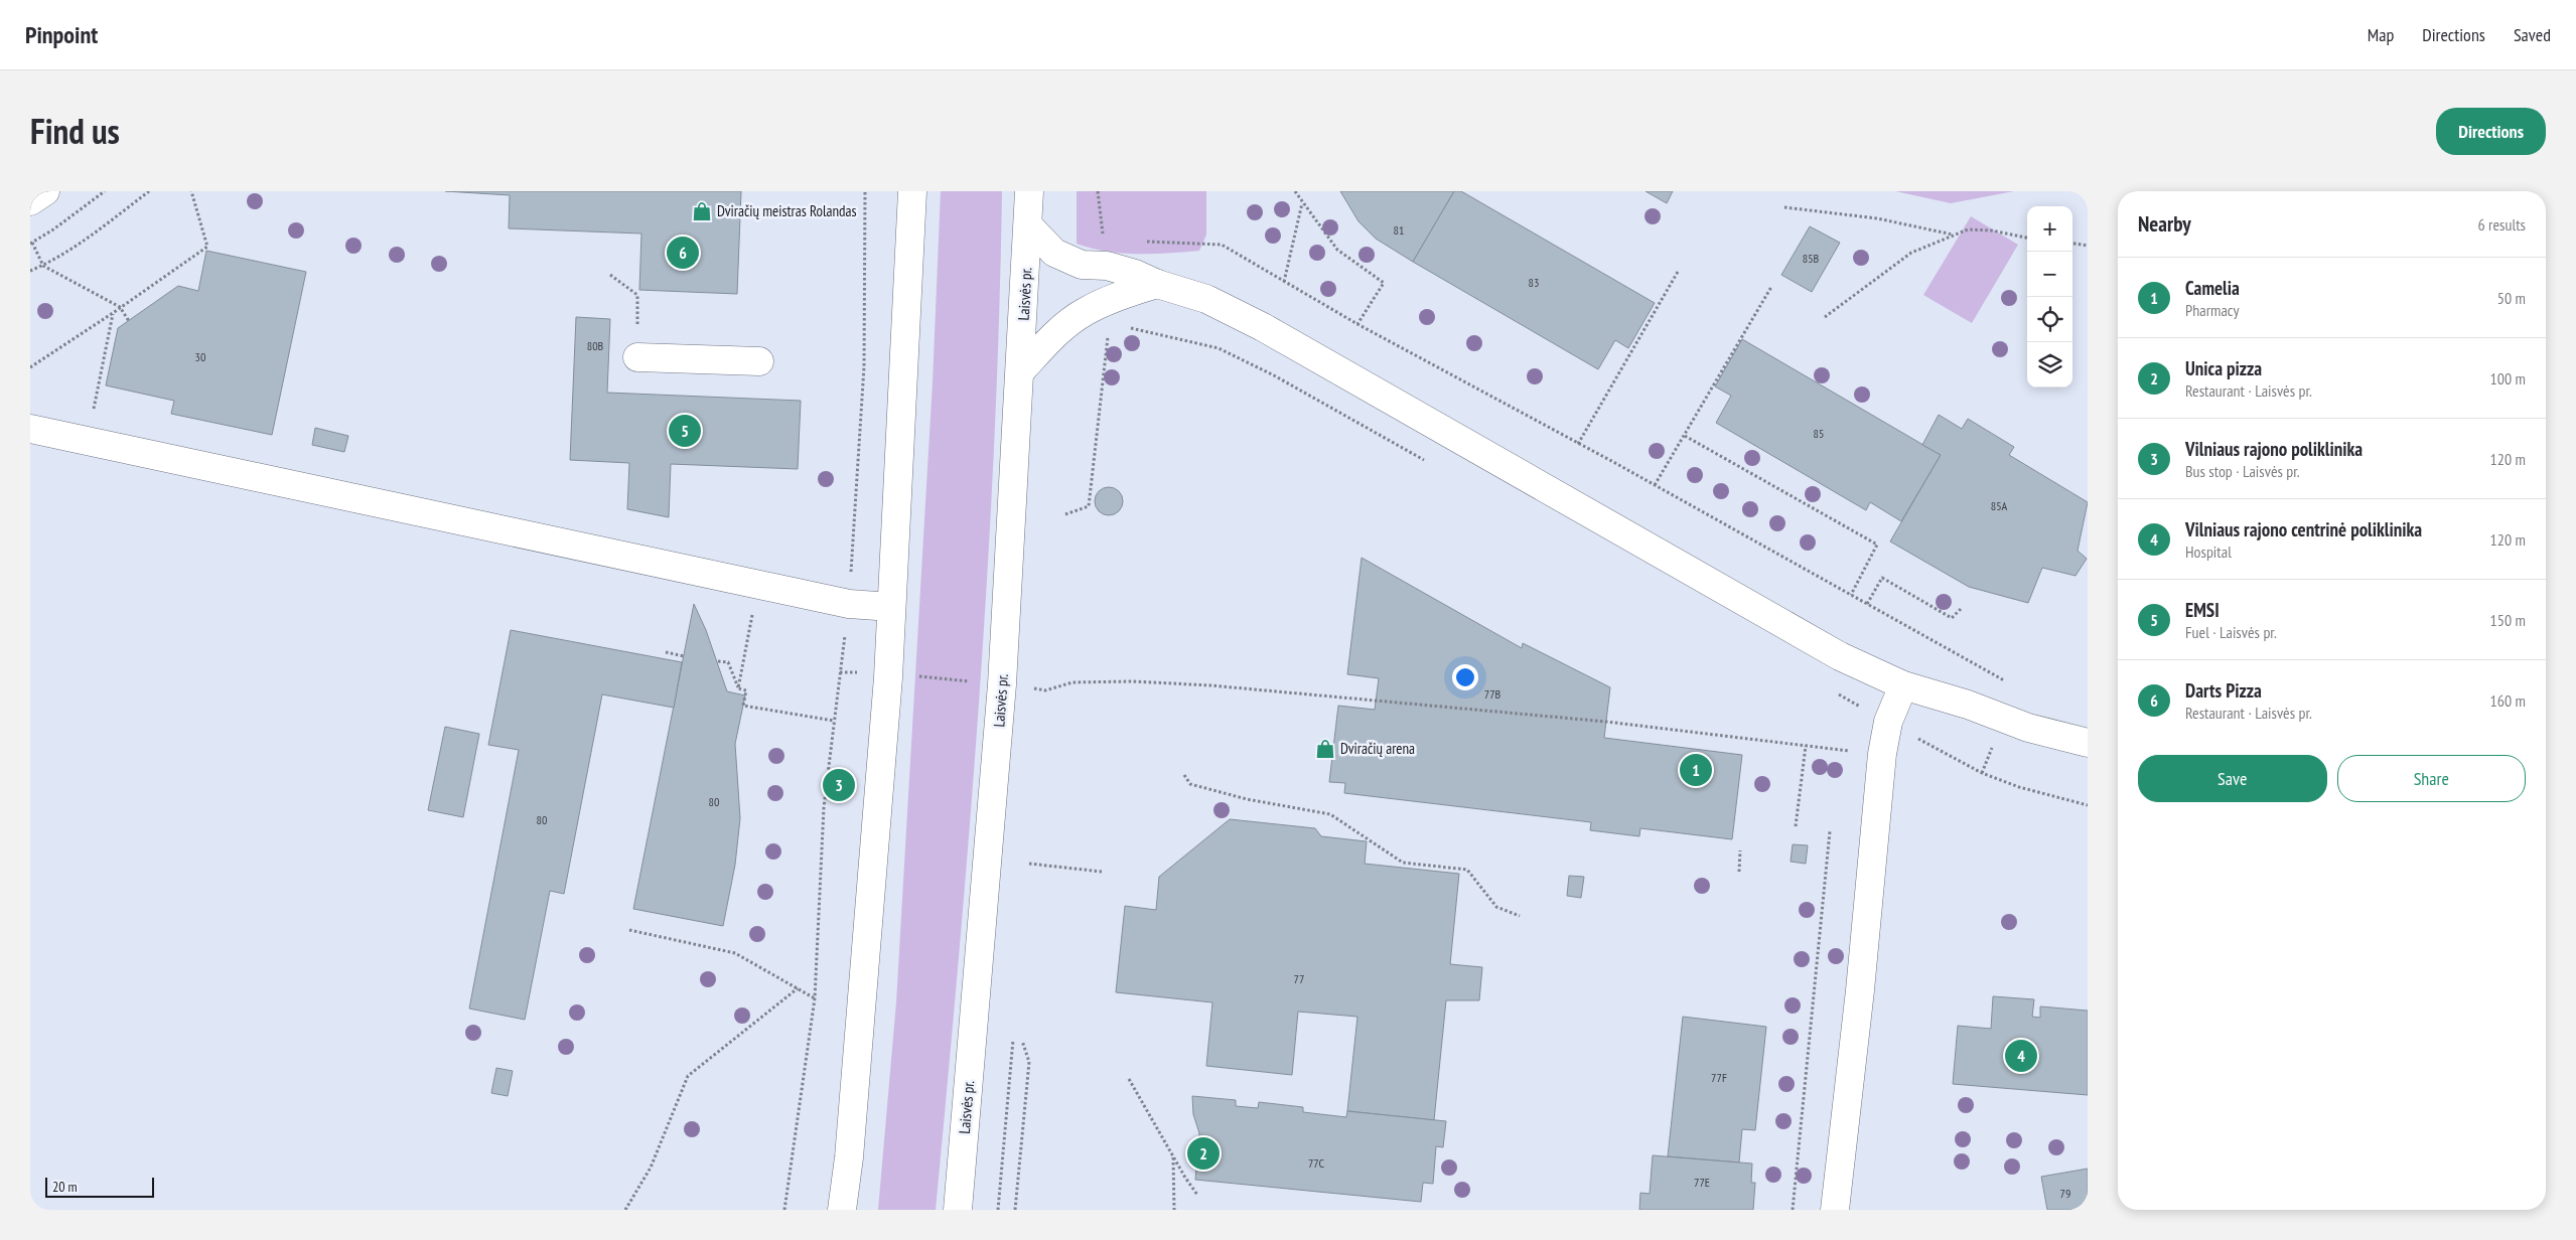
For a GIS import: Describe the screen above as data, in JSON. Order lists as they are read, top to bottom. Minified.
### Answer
{"streets":{"street":["Laisvės pr."]},"places":{"shop":["Dviračių meistras Rolandas","Dviračių arena"]},"house_numbers":["81","85B","83","80B","30","85","85A","77B","80","80","77","77F","77C","77E","79"],"scale_bar":"20 m","page":{"header":"Pinpoint","nav":["Map","Directions","Saved"],"title":"Find us","buttons":["Directions",["Save","Share"]],"heading":["Nearby","6 results"],"map_buttons":["+","−"],"pins":["6","5","1","3","4","2"],"list":[{"mark":"1","name":"Camelia","note":"Pharmacy","value":"50 m"},{"mark":"2","name":"Unica pizza","note":"Restaurant · Laisvės pr.","value":"100 m"},{"mark":"3","name":"Vilniaus rajono poliklinika","note":"Bus stop · Laisvės pr.","value":"120 m"},{"mark":"4","name":"Vilniaus rajono centrinė poliklinika","note":"Hospital","value":"120 m"},{"mark":"5","name":"EMSI","note":"Fuel · Laisvės pr.","value":"150 m"},{"mark":"6","name":"Darts Pizza","note":"Restaurant · Laisvės pr.","value":"160 m"}],"scale":"20 m"}}
